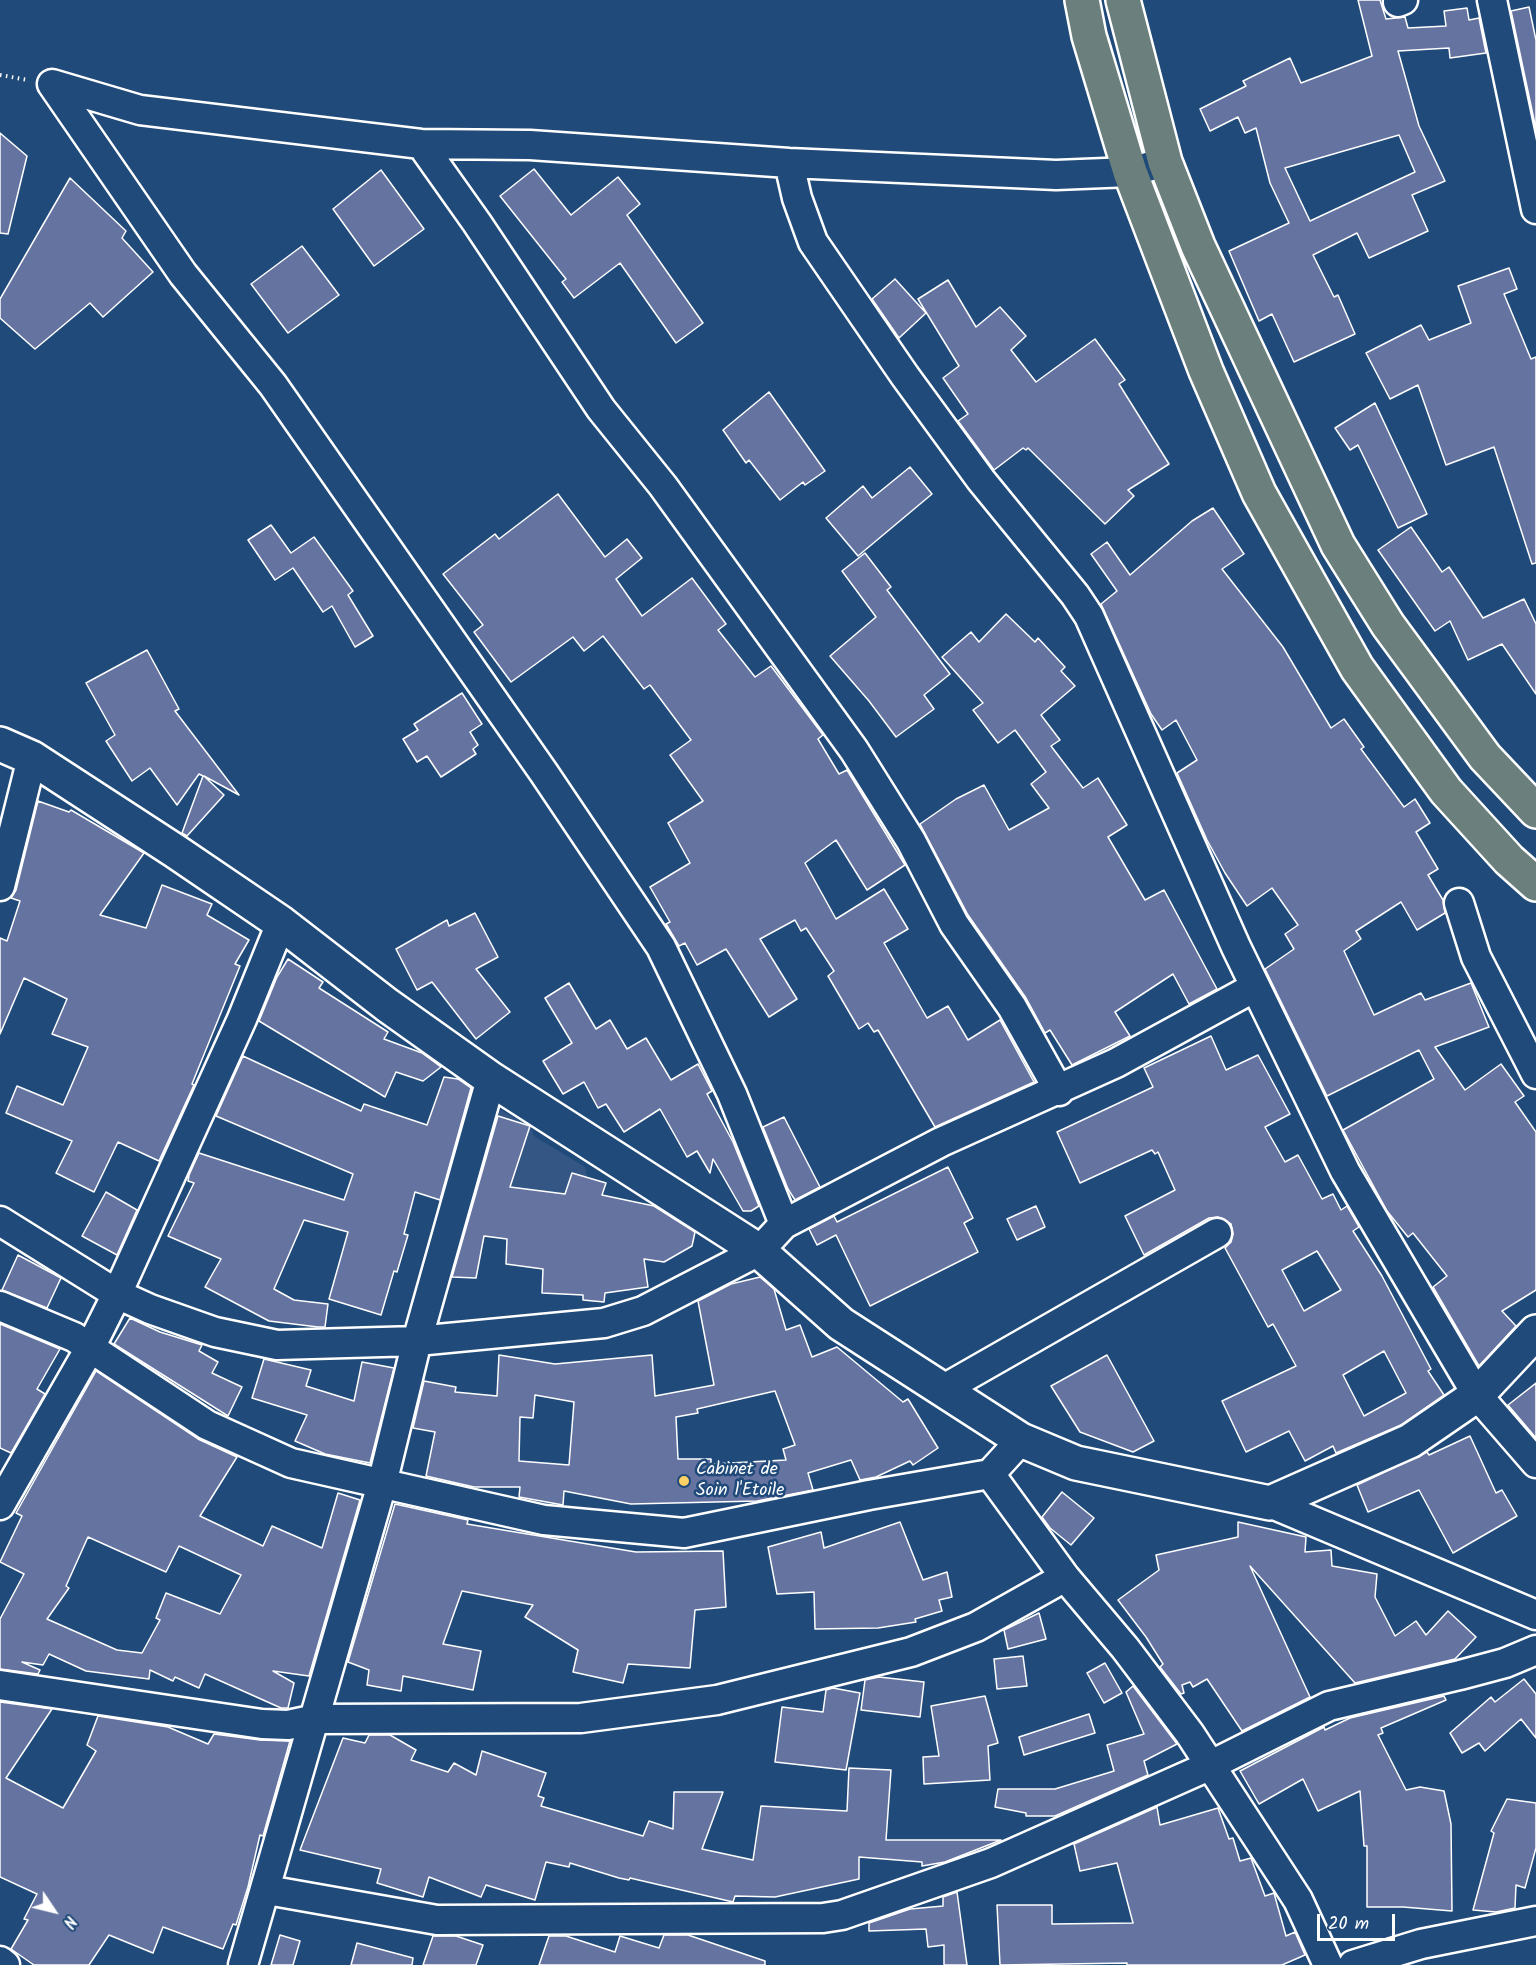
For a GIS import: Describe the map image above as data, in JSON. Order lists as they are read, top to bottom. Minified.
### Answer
{"places":["Cabinet de Soin l'Etoile"],"scale_bar":"20 m","north":"bottom right"}
